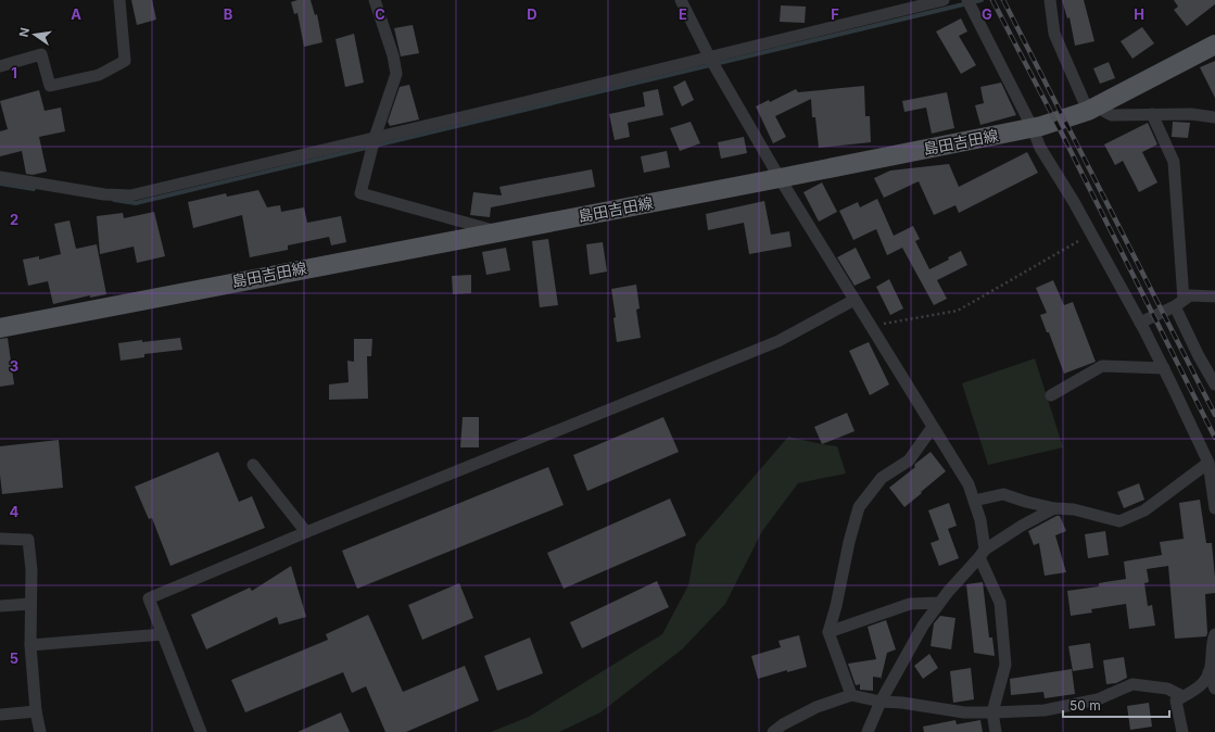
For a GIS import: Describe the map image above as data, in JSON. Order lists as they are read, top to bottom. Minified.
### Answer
{"streets":{"main road":["島田吉田線"]},"scale_bar":"50 m","north":"left","grid":{"columns":["A","B","C","D","E","F","G","H"],"rows":["1","2","3","4","5"]}}
